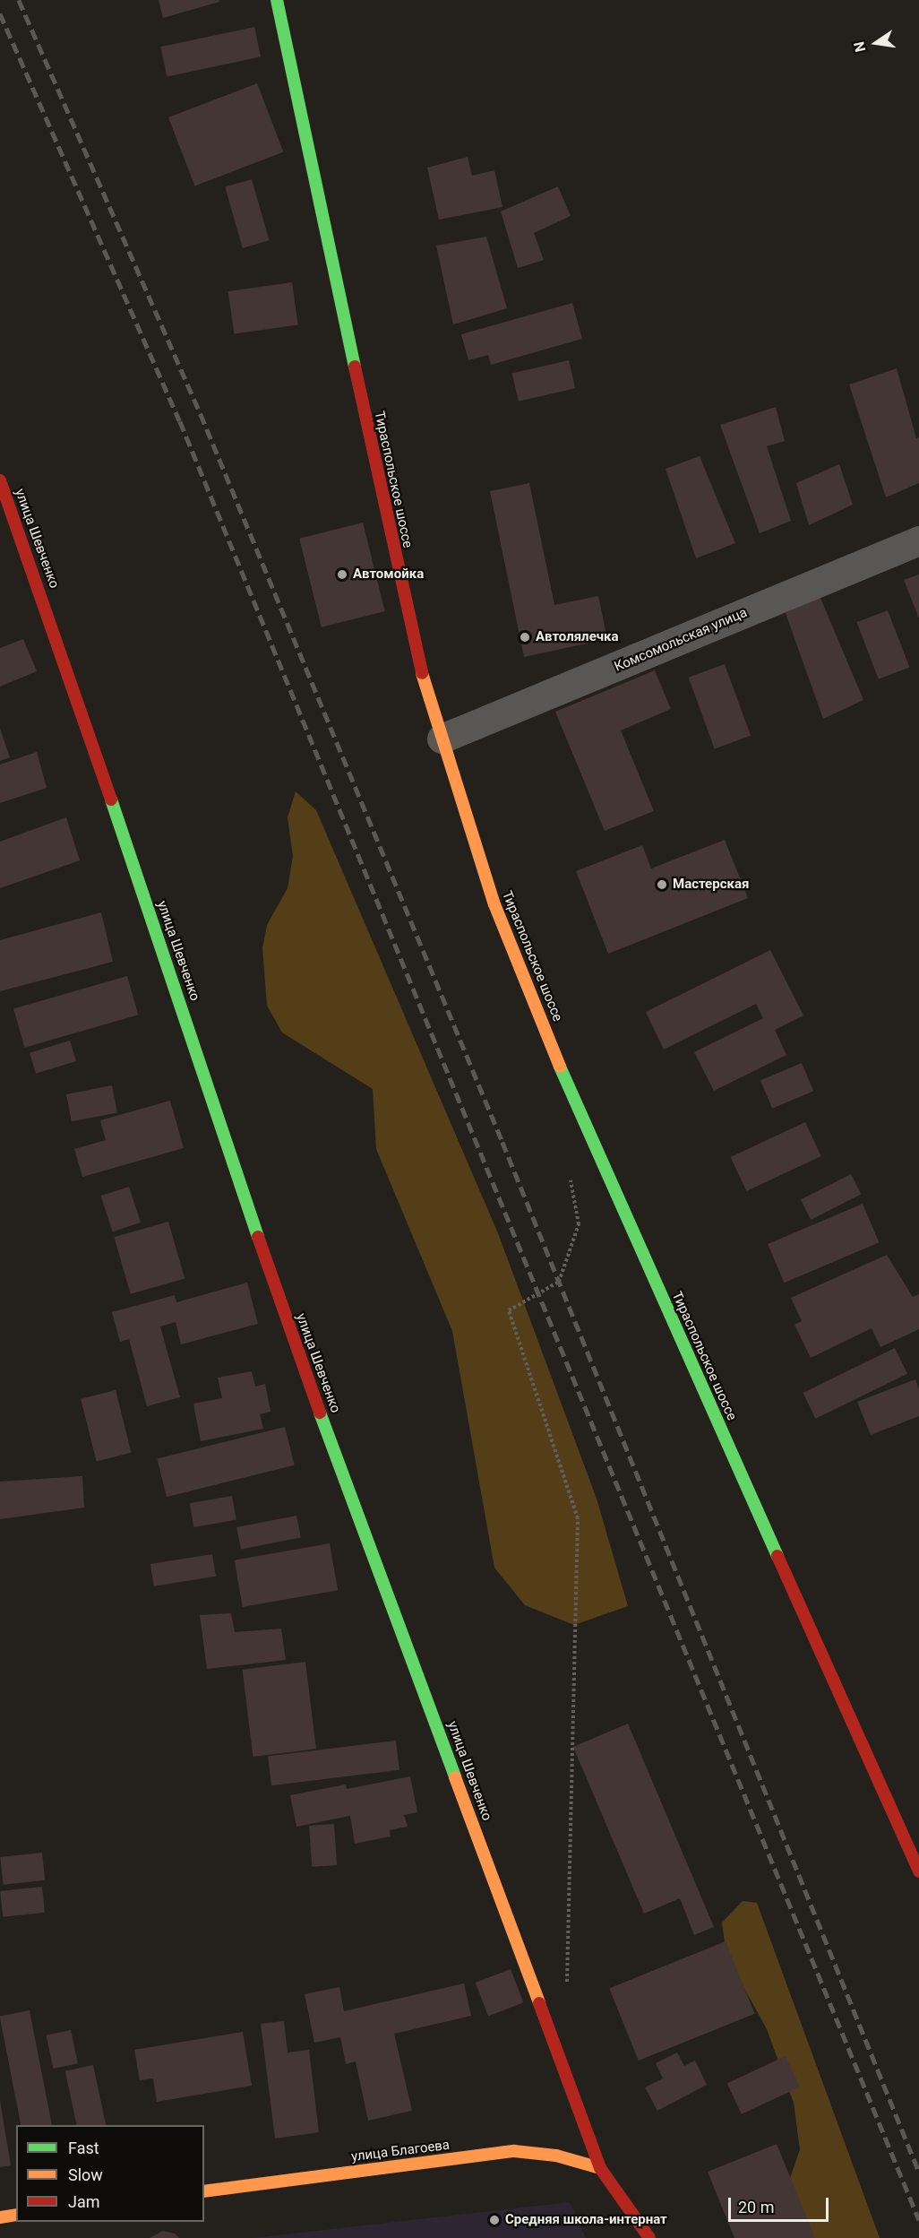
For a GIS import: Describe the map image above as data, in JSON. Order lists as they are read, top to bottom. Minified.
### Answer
{"streets":{"street":["Тираспольское шоссе","улица Шевченко","Комсомольская улица","улица Благоева"]},"crossings":[["Тираспольское шоссе","Комсомольская улица"],["улица Шевченко","улица Благоева"]],"places":["Автомойка","Автолялечка","Мастерская","Средняя школа-интернат"],"legend":["Fast","Slow","Jam"],"scale_bar":"20 m","north":"left"}
